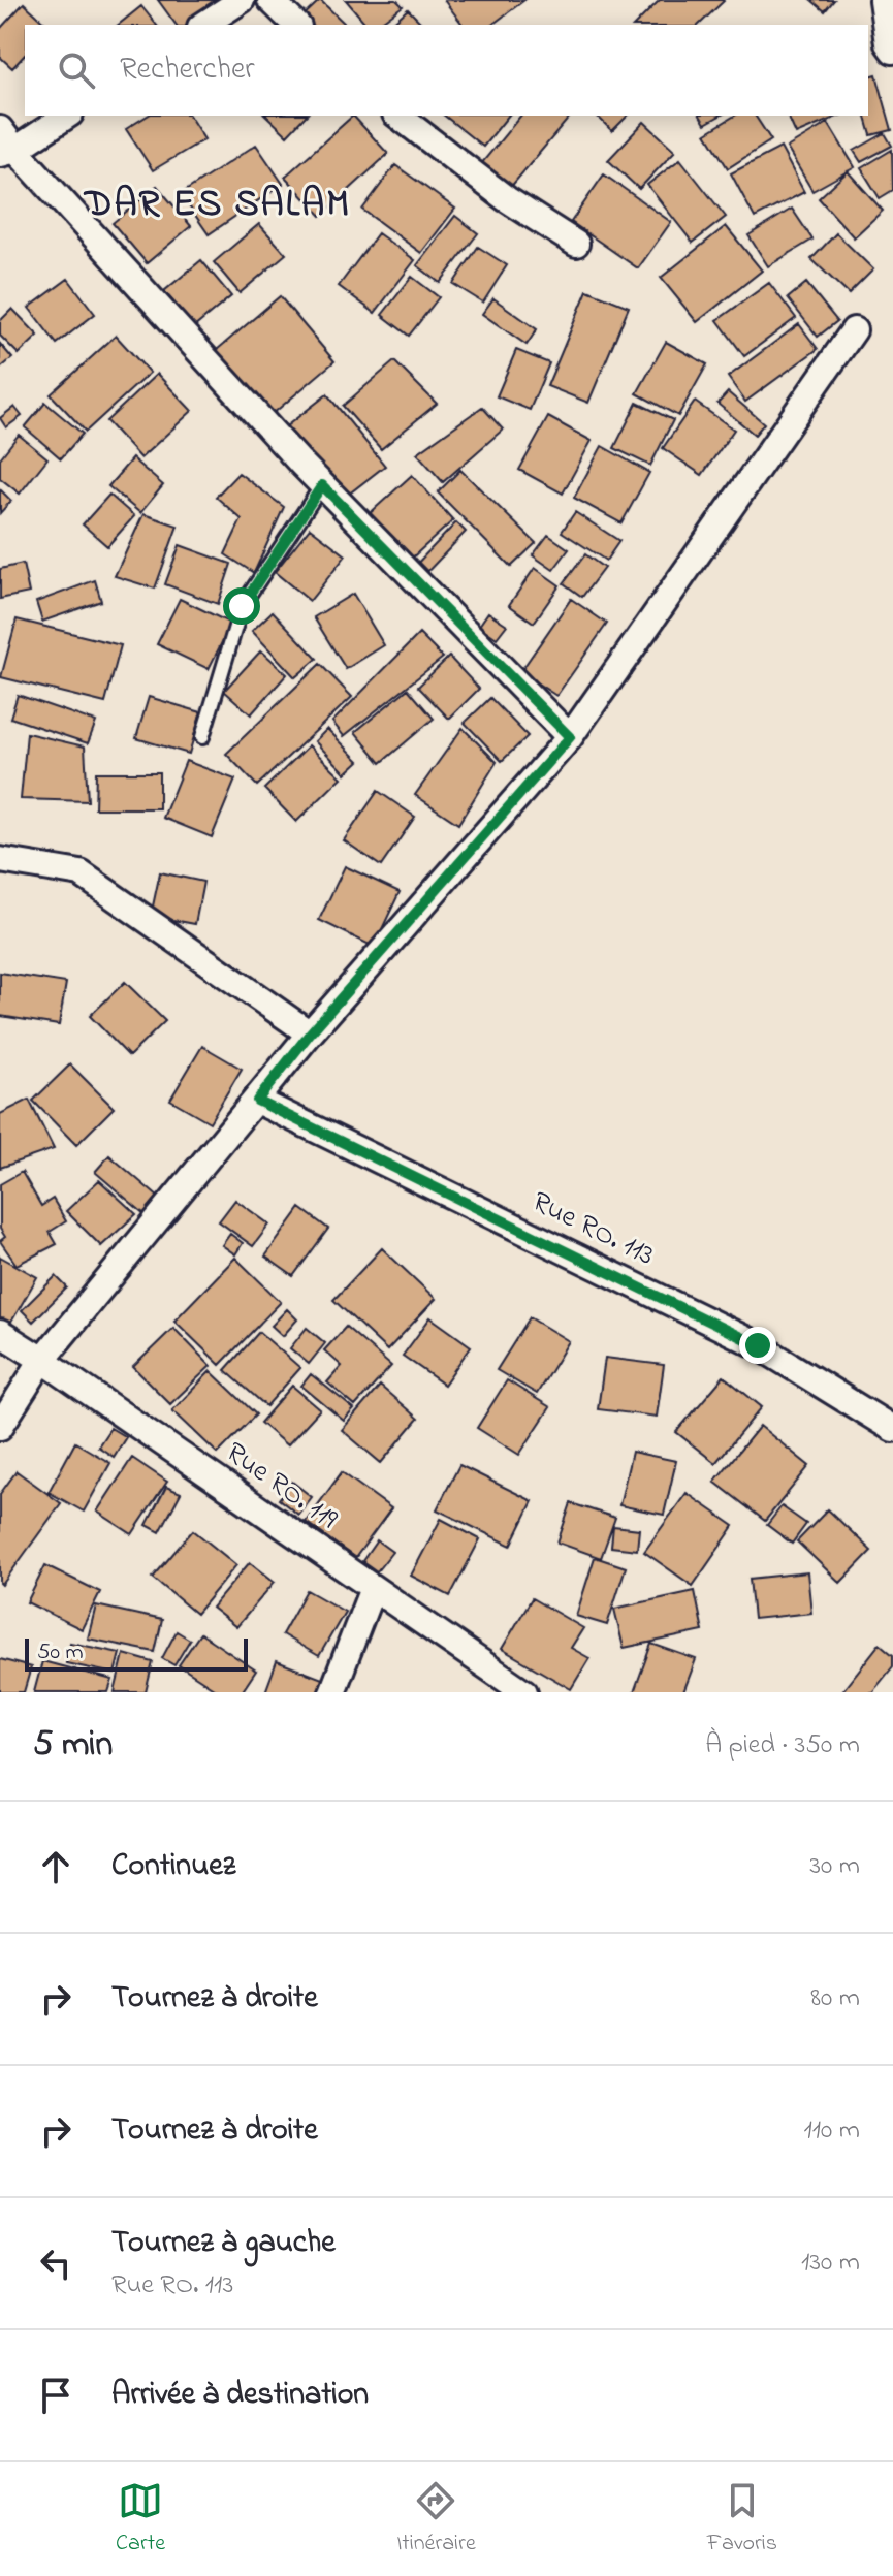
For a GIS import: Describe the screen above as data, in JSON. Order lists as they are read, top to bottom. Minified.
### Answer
{"streets":{"street":["Rue RO. 113","Rue RO. 119"]},"districts":["DAR ES SALAM"],"scale_bar":"50 m","page":{"search":"Rechercher","scale":"50 m","heading":["5 min","À pied · 350 m"],"list":[["Continuez","30 m"],["Tournez à droite","80 m"],["Tournez à droite","110 m"],["Tournez à gauche","Rue RO. 113","130 m"],"Arrivée à destination"],"nav":["Carte","Itinéraire","Favoris"]}}
